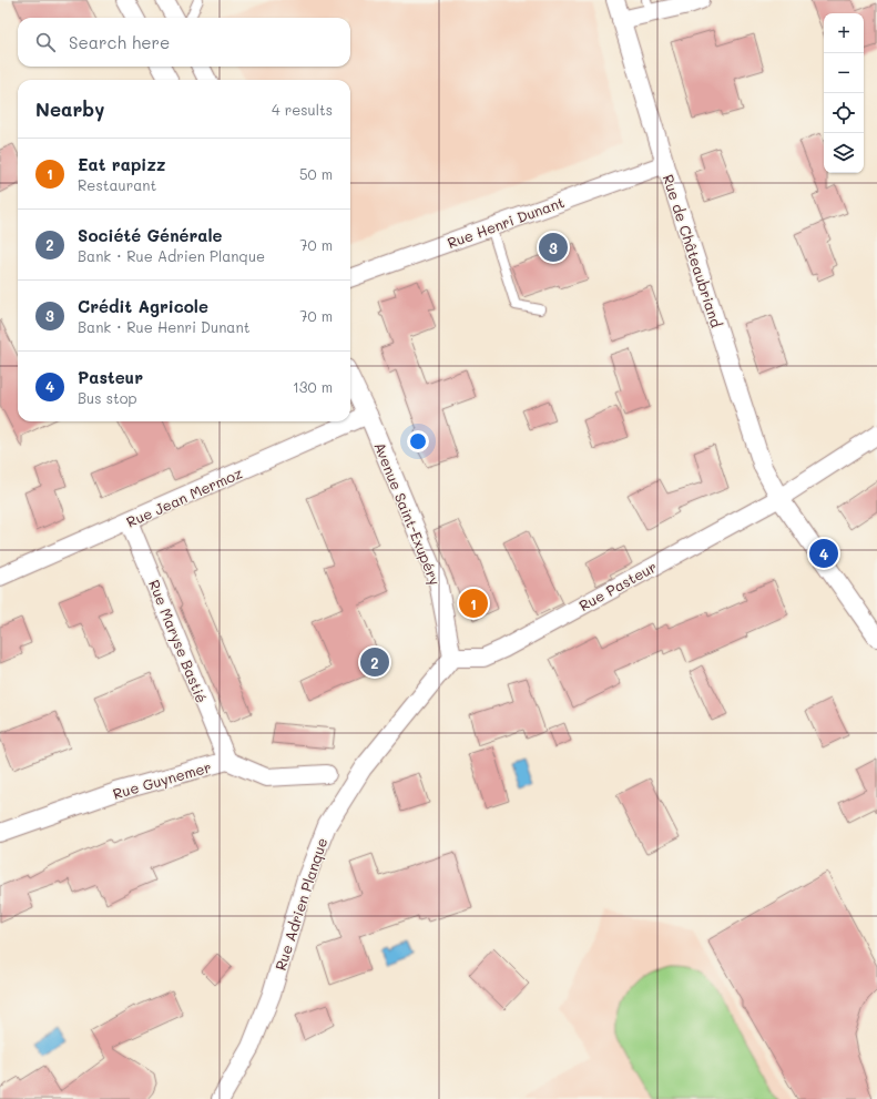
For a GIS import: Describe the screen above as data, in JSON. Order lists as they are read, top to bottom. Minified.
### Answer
{"streets":{"street":["Rue Henri Dunant","Rue de Châteaubriand","Rue Jean Mermoz","Avenue Saint-Exupéry","Rue Pasteur","Rue Maryse Bastié","Rue Guynemer","Rue Adrien Planque"]},"crossings":[["Rue Henri Dunant","Rue de Châteaubriand"],["Rue de Châteaubriand","Rue Pasteur"],["Rue Jean Mermoz","Avenue Saint-Exupéry"],["Rue Jean Mermoz","Rue Maryse Bastié"],["Avenue Saint-Exupéry","Rue Pasteur"],["Avenue Saint-Exupéry","Rue Adrien Planque"],["Rue Pasteur","Rue Adrien Planque"],["Rue Maryse Bastié","Rue Guynemer"]],"page":{"map_buttons":["+","−"],"search":"Search here","heading":["Nearby","4 results"],"list":[{"mark":"1","name":"Eat rapizz","note":"Restaurant","value":"50 m"},{"mark":"2","name":"Société Générale","note":"Bank · Rue Adrien Planque","value":"70 m"},{"mark":"3","name":"Crédit Agricole","note":"Bank · Rue Henri Dunant","value":"70 m"},{"mark":"4","name":"Pasteur","note":"Bus stop","value":"130 m"}],"pins":["3","4","1","2"]}}
